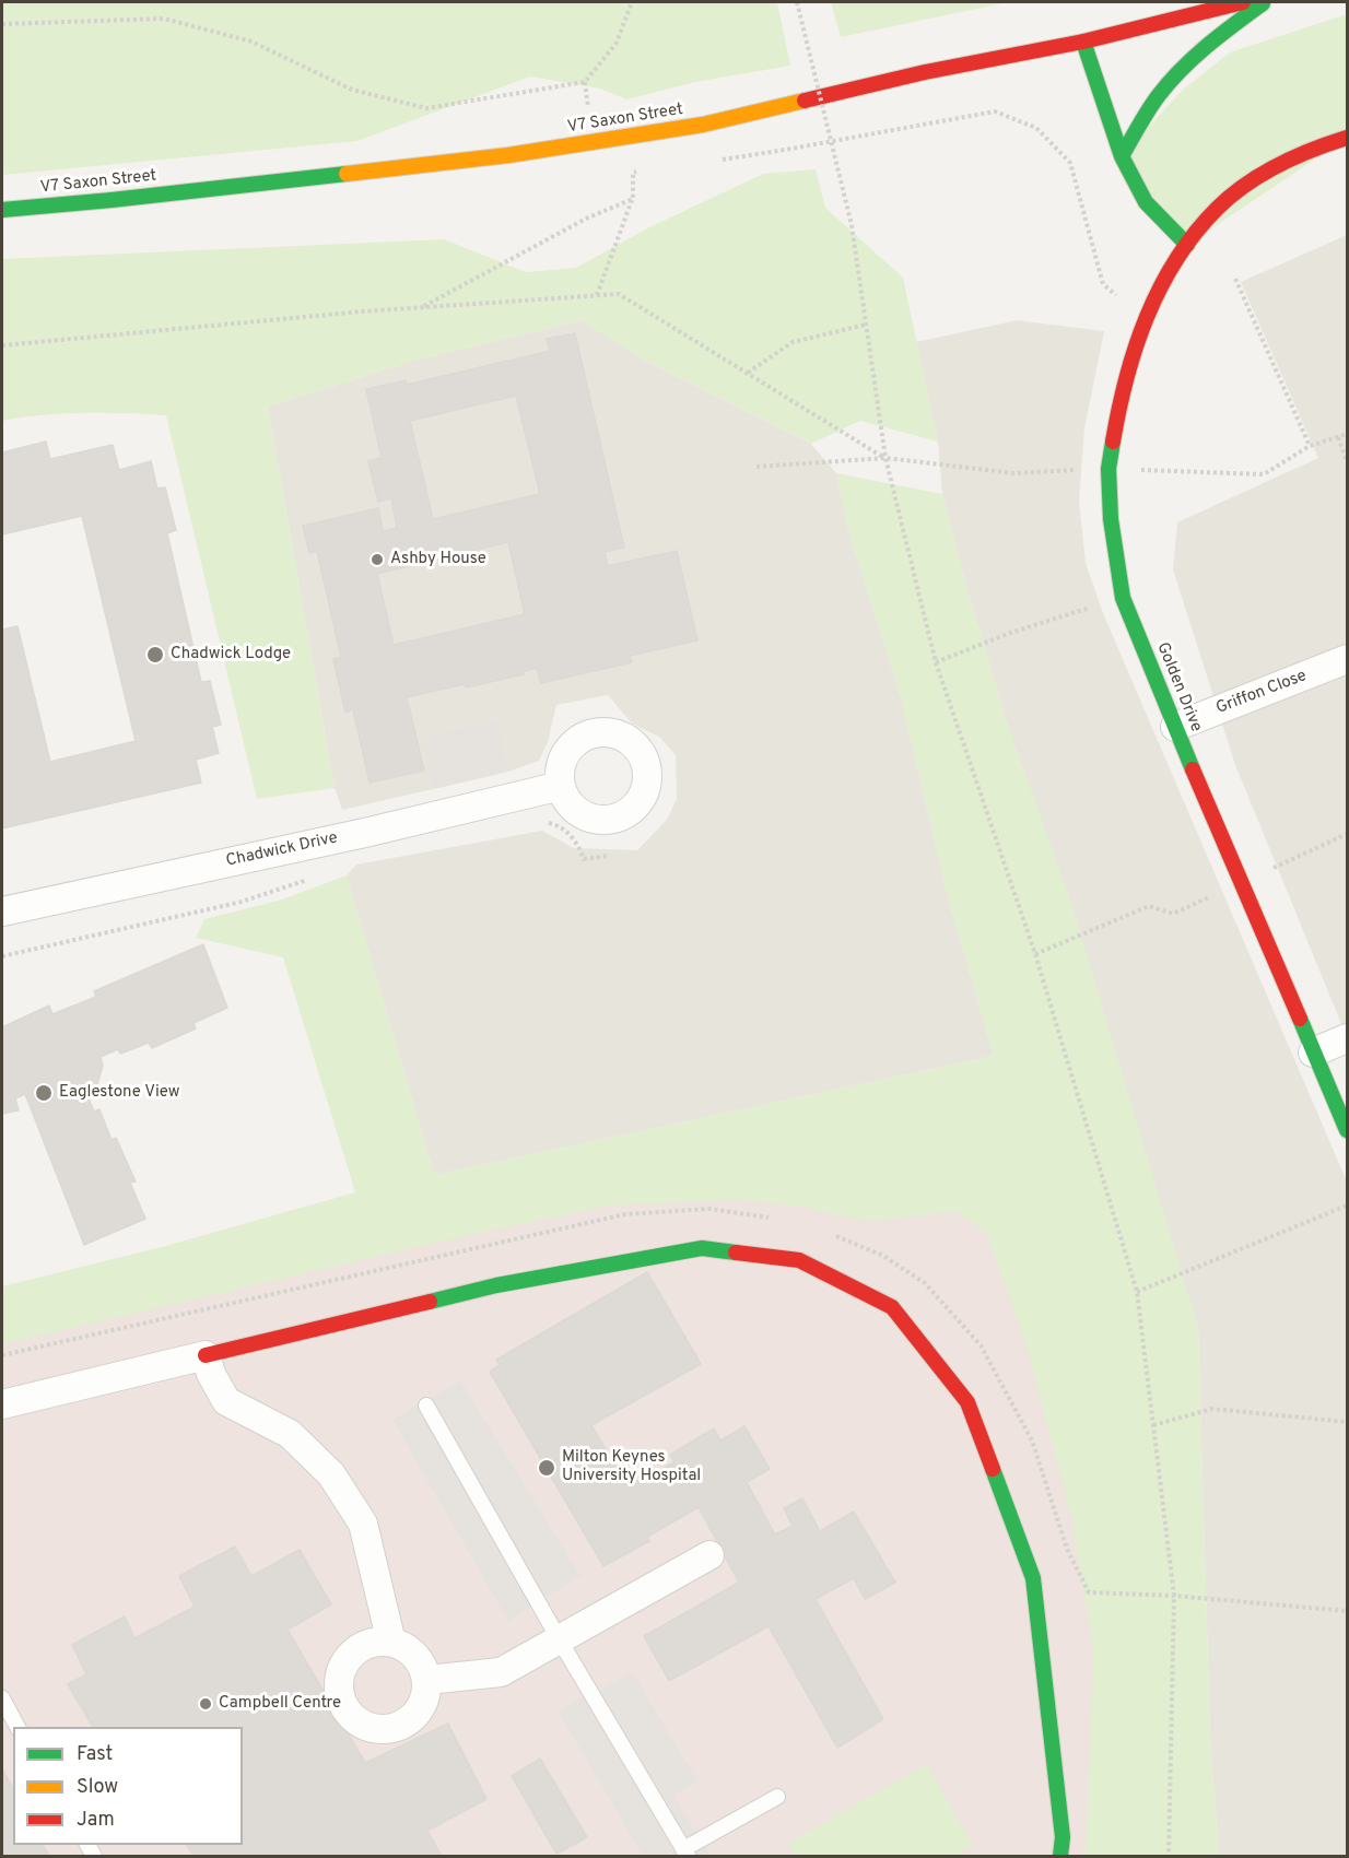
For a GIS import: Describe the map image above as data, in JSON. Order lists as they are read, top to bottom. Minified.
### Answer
{"streets":{"street":["V7 Saxon Street","Golden Drive","Griffon Close","Chadwick Drive"]},"crossings":[["Golden Drive","Griffon Close"]],"places":["Ashby House","Chadwick Lodge","Eaglestone View","Milton Keynes University Hospital","Campbell Centre"],"legend":["Fast","Slow","Jam"]}
